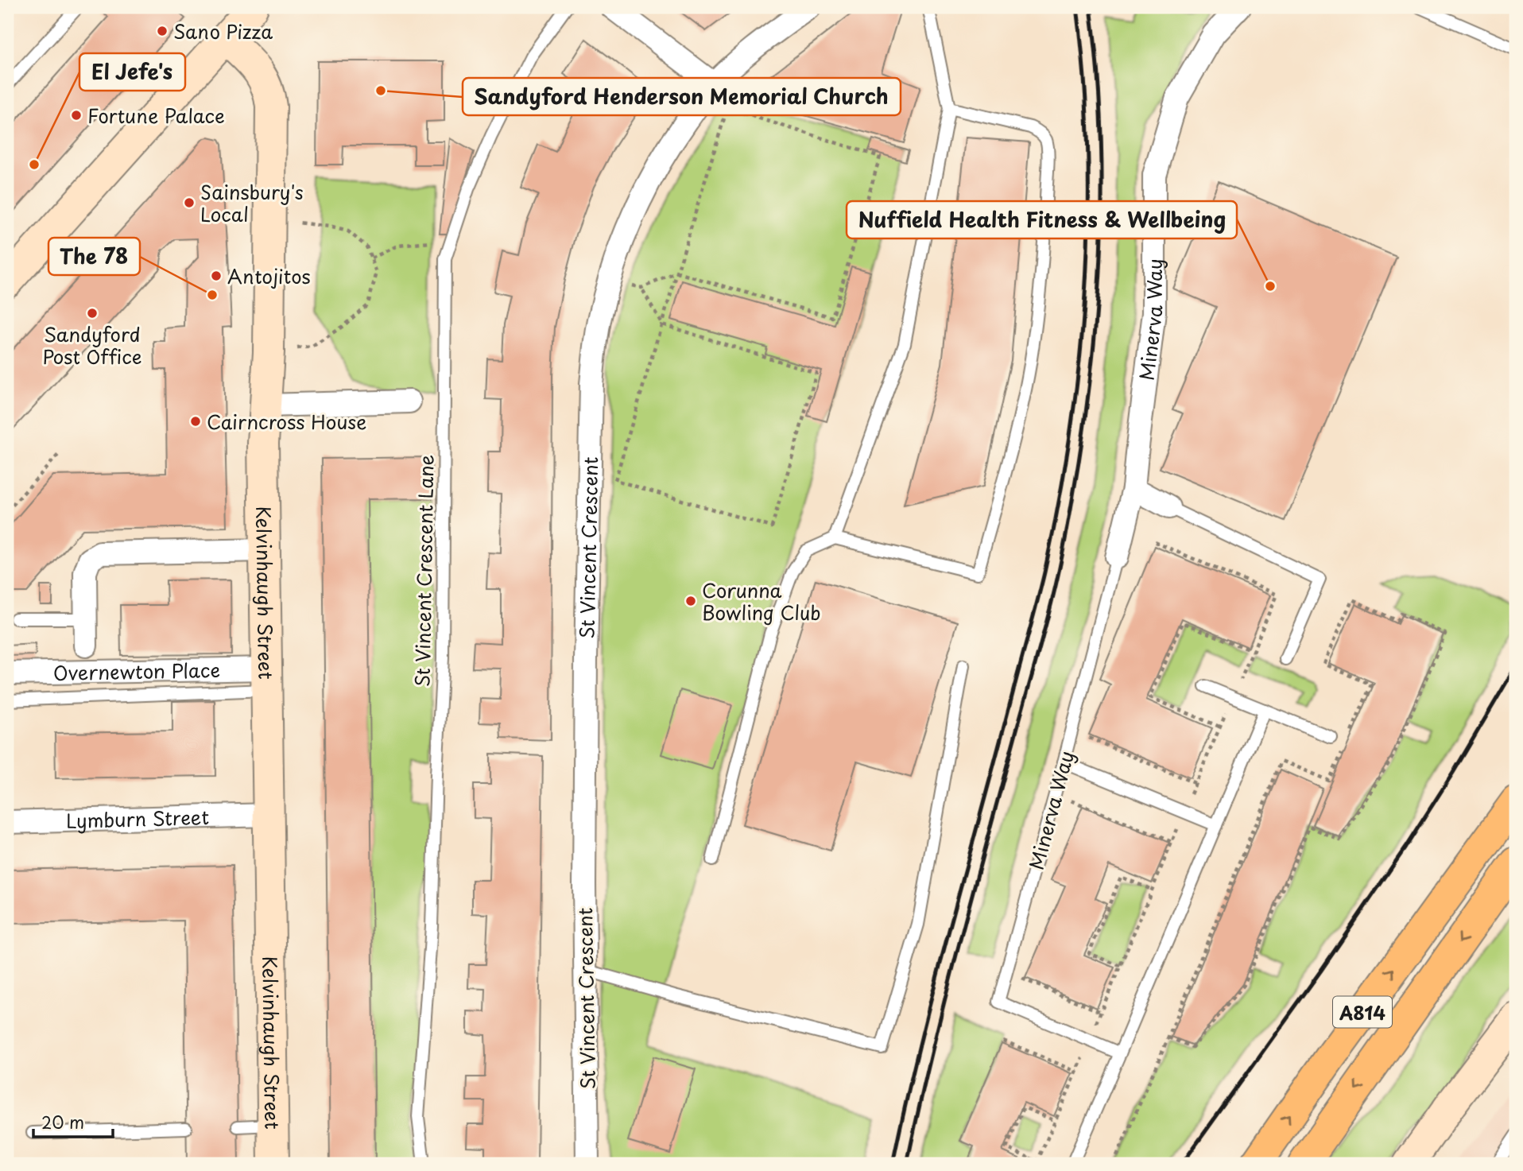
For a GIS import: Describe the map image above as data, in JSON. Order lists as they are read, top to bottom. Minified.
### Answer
{"streets":{"main road":["A814"],"street":["Minerva Way","St Vincent Crescent","Kelvinhaugh Street","Overnewton Place","Lymburn Street"],"lane":["St Vincent Crescent Lane"]},"crossings":[["Kelvinhaugh Street","Overnewton Place"],["Kelvinhaugh Street","Lymburn Street"]],"places":["Sano Pizza","Sandyford Henderson Memorial Church","Fortune Palace","El Jefe's","Sainsbury's Local","Antojitos","Nuffield Health Fitness & Wellbeing","The 78","Sandyford Post Office","Cairncross House","Corunna Bowling Club"],"scale_bar":"20 m"}
